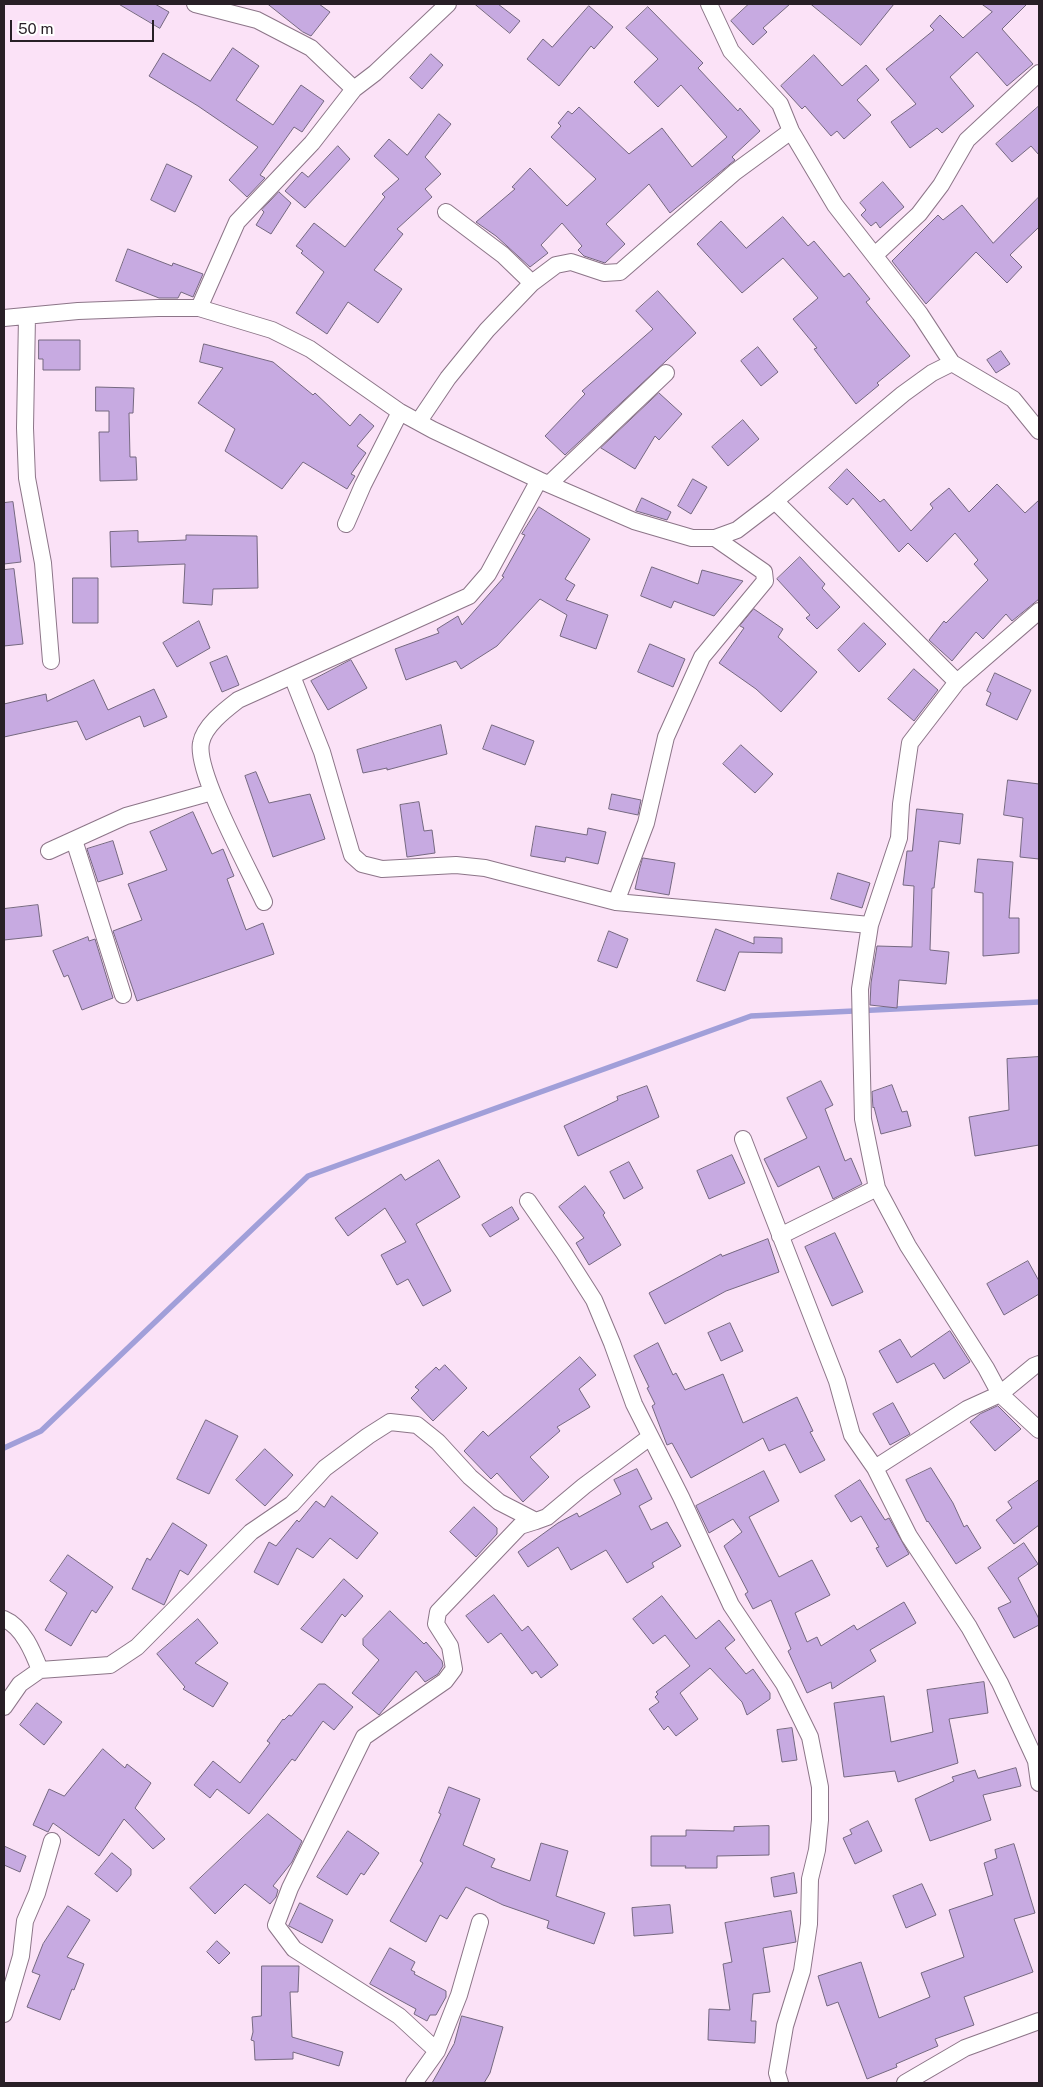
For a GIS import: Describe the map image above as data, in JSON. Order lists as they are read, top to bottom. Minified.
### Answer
{"scale_bar":"50 m"}
